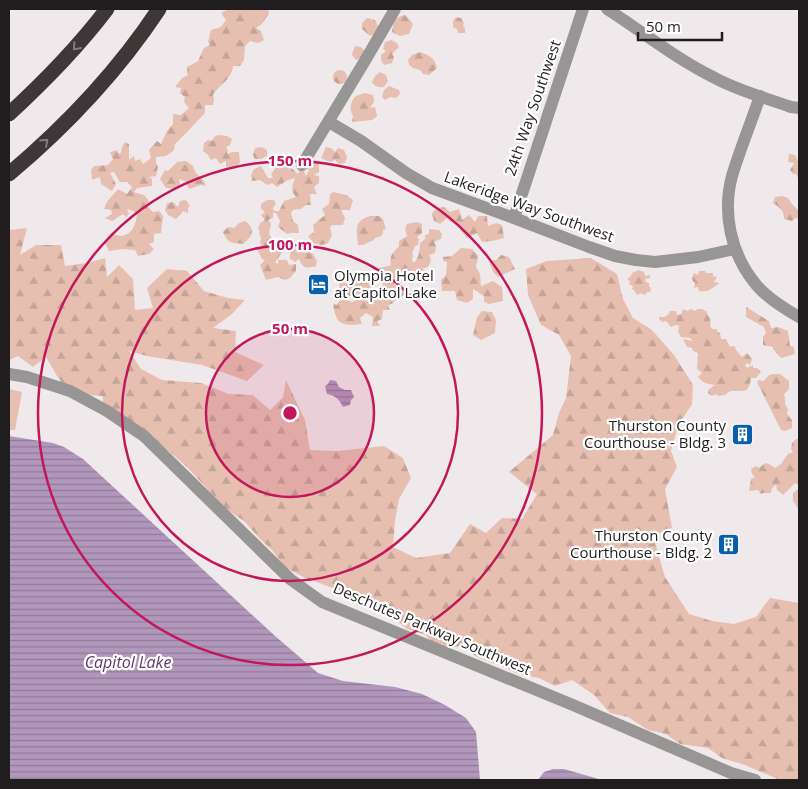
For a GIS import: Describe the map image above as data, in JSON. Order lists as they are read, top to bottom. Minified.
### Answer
{"streets":{"street":["24th Way Southwest","Lakeridge Way Southwest","Deschutes Parkway Southwest"]},"crossings":[["24th Way Southwest","Lakeridge Way Southwest"]],"water":["Capitol Lake"],"places":{"hotel":["Olympia Hotel at Capitol Lake"],"building":["Thurston County Courthouse - Bldg. 3","Thurston County Courthouse - Bldg. 2"]},"scale_bar":"50 m","rings":["150 m","100 m","50 m"]}
